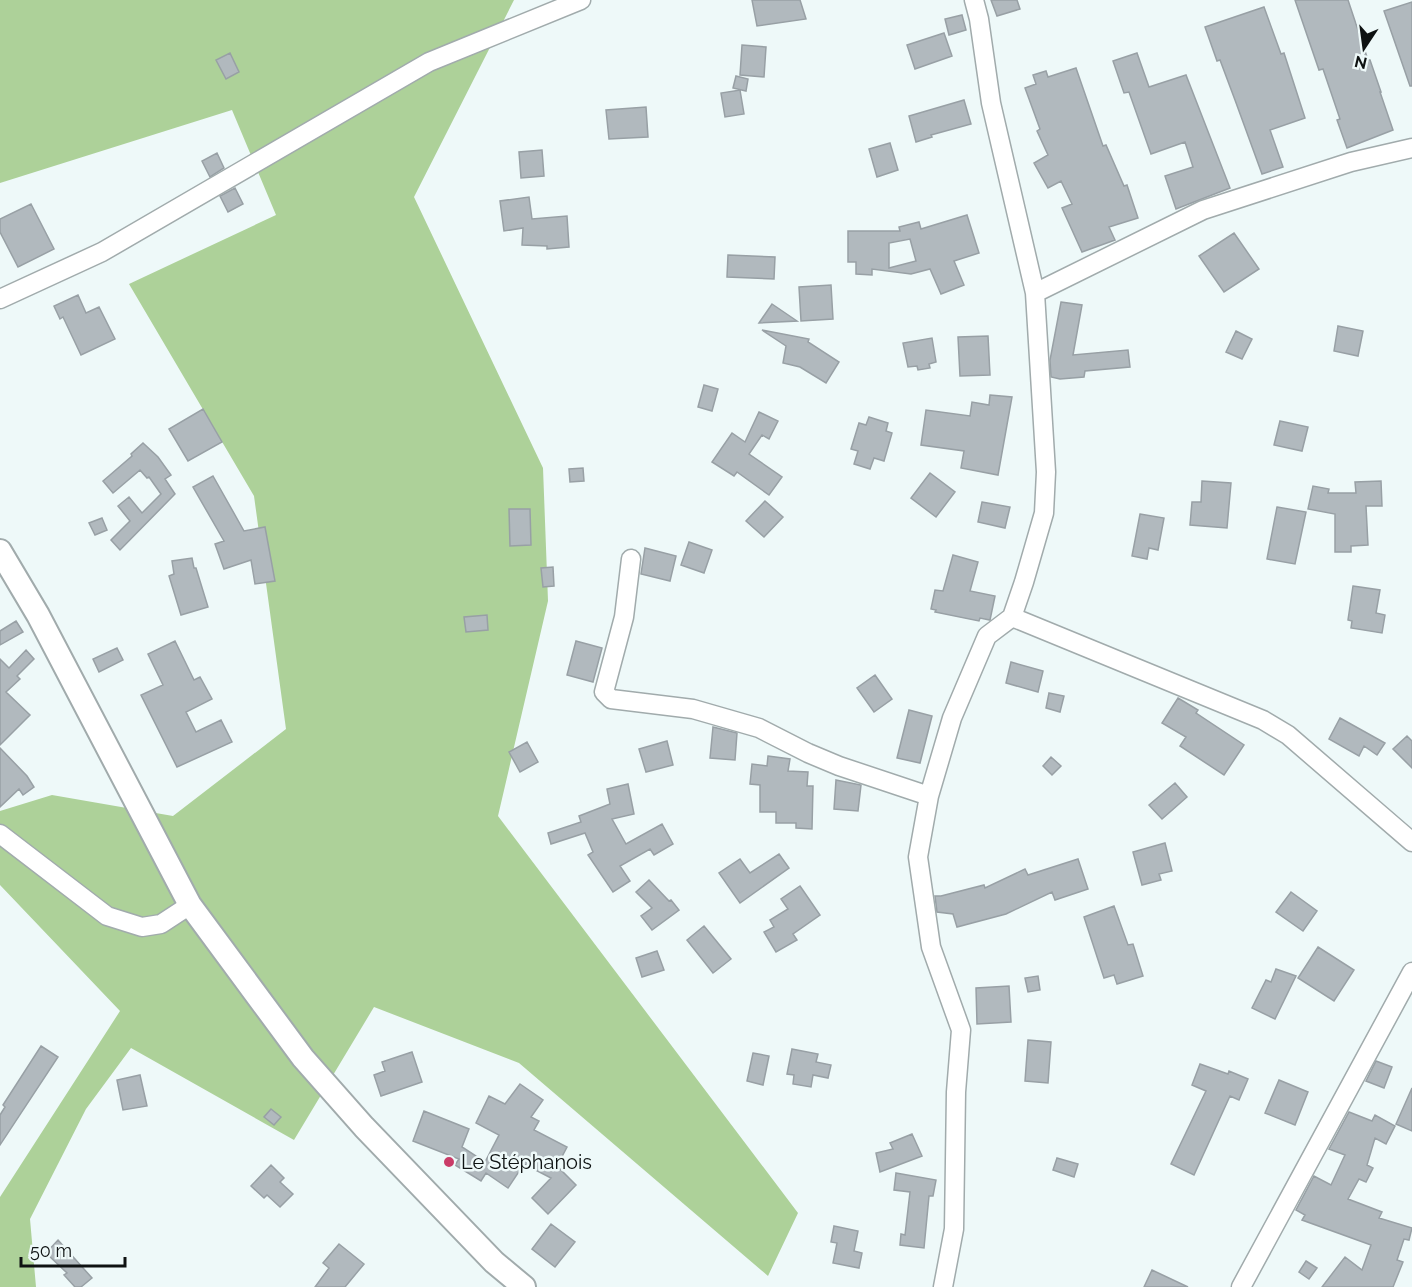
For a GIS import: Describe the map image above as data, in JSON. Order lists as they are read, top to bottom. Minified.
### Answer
{"places":["Le Stéphanois"],"scale_bar":"50 m","north":"bottom"}
